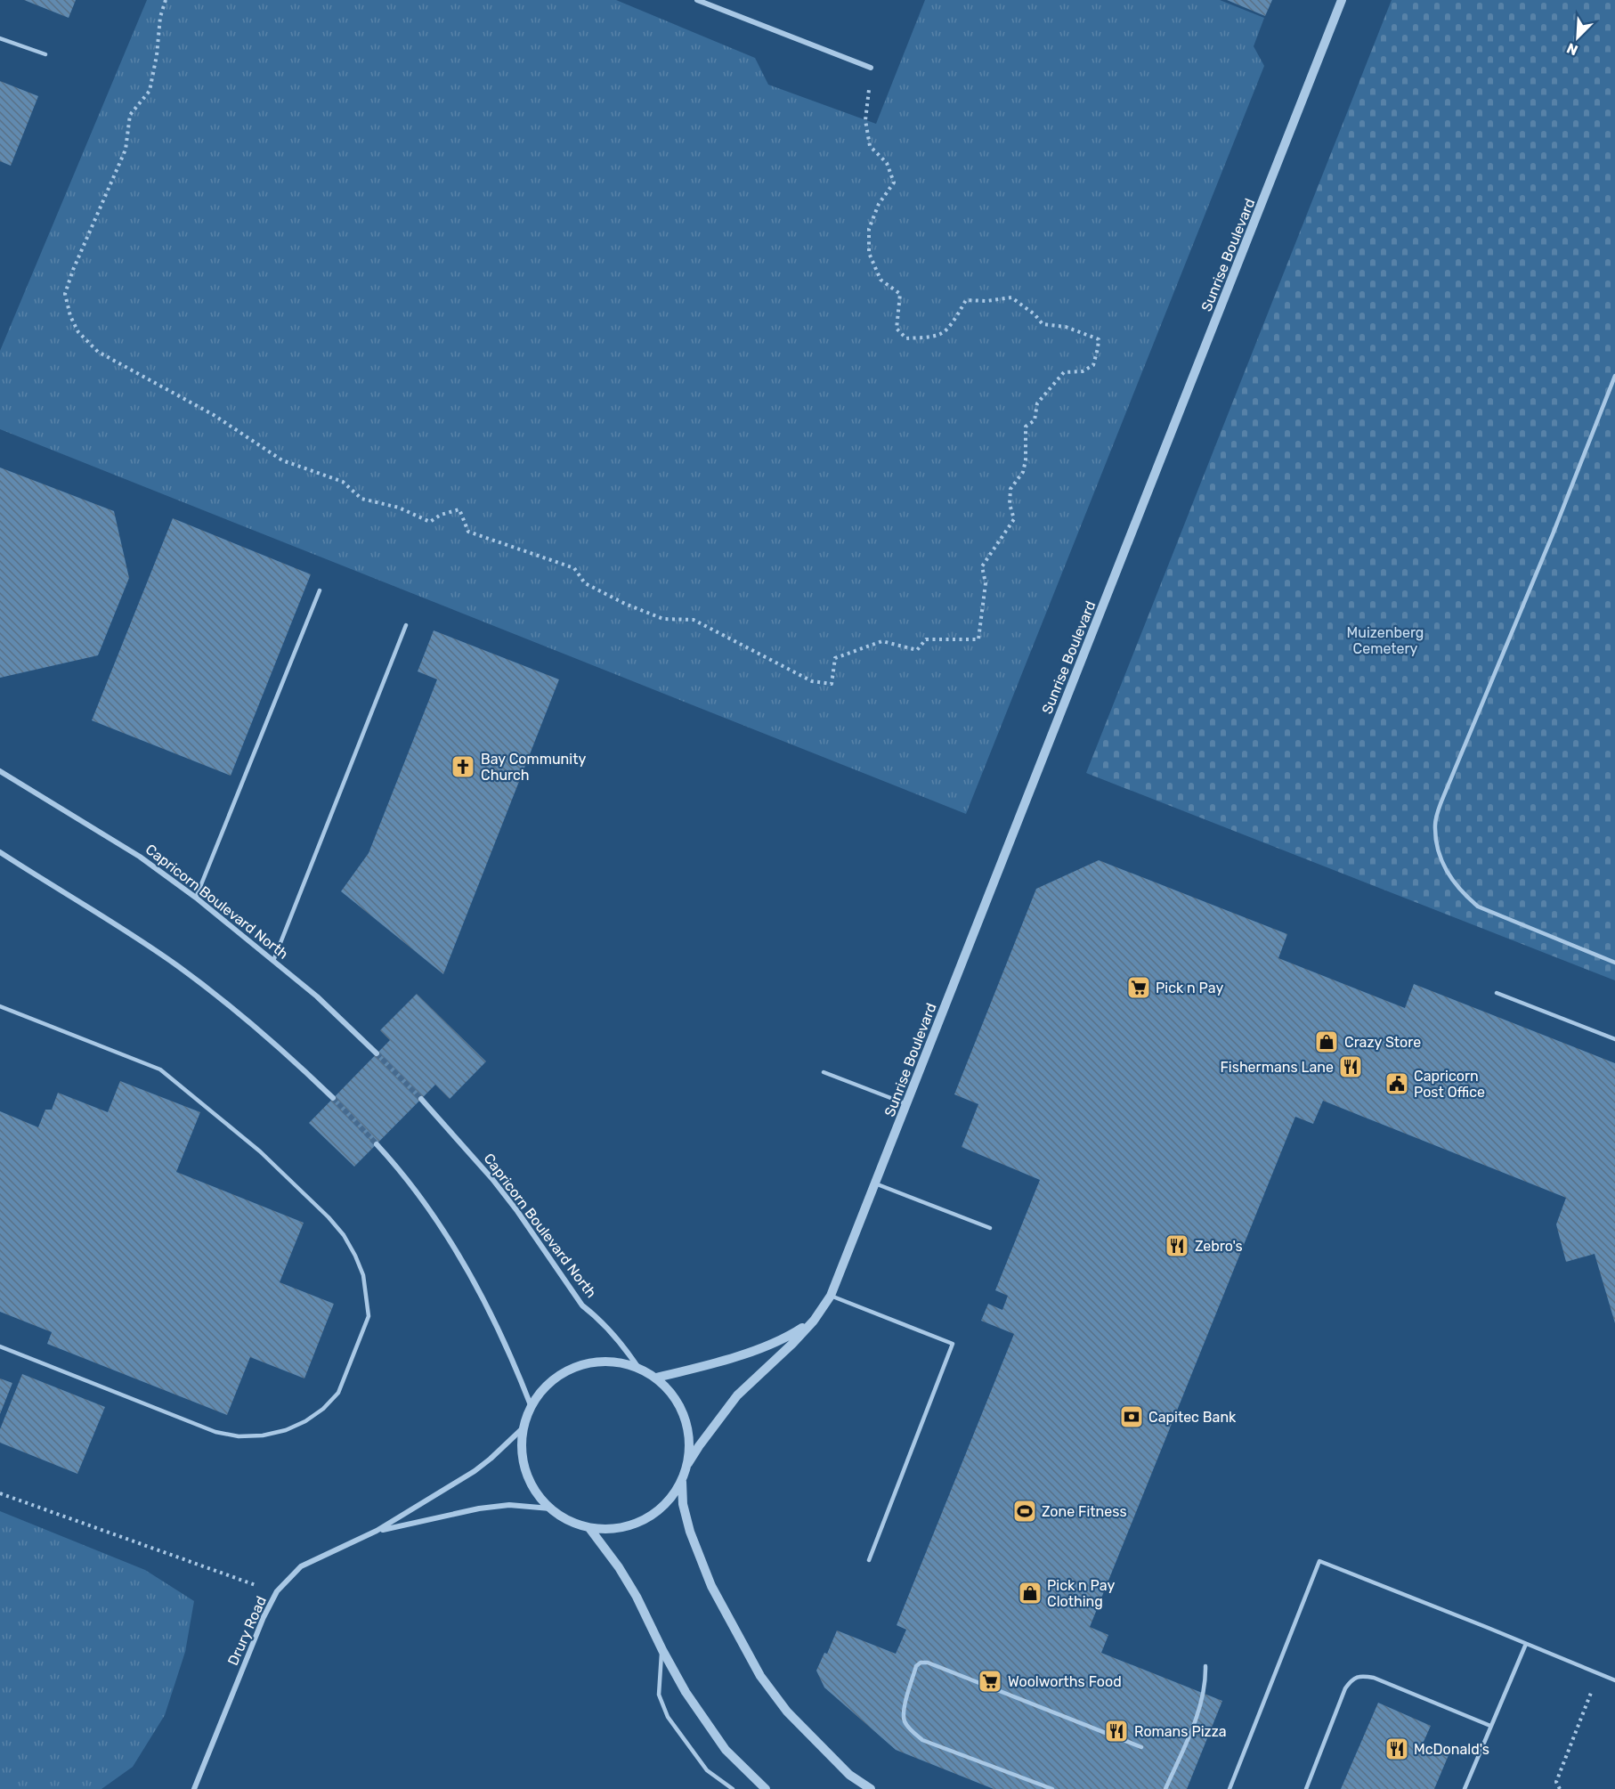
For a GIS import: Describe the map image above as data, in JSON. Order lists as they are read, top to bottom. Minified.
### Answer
{"streets":{"street":["Sunrise Boulevard","Capricorn Boulevard North","Drury Road"]},"crossings":[["Sunrise Boulevard","Capricorn Boulevard North"],["Sunrise Boulevard","Drury Road"],["Capricorn Boulevard North","Drury Road"]],"parks":["Muizenberg Cemetery"],"places":{"church":["Bay Community Church"],"supermarket":["Pick n Pay","Woolworths Food"],"shop":["Crazy Store","Pick n Pay Clothing"],"restaurant":["Fishermans Lane","Zebro's","Romans Pizza","McDonald's"],"public building":["Capricorn Post Office"],"bank":["Capitec Bank"],"sports":["Zone Fitness"]},"north":"bottom left"}
